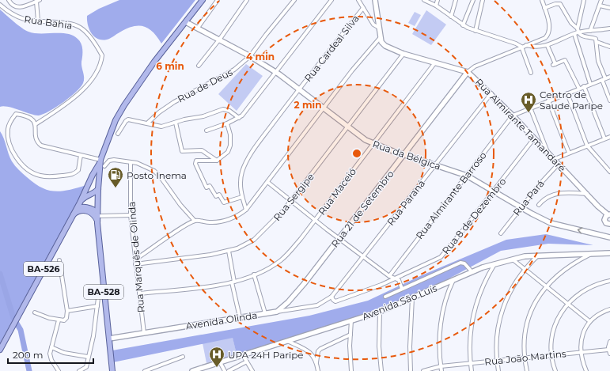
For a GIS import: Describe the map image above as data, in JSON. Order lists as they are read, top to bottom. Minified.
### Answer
{"streets":{"main road":["Rua Almirante Tamandaré","Rua da Bélgica","Rua 21 de Setembro","BA-526","BA-528","Avenida São Luís","Avenida Olinda"],"street":["Rua Bahia","Rua Cardeal Silva","Rua de Deus","Rua Maceió","Rua Almirante Barroso","Rua Sergipe","Rua Pará","Rua Paraná","Rua 8 de Dezembro","Rua Marquês de Olinda","Rua João Martins"]},"crossings":[["Rua Cardeal Silva","Rua da Bélgica"],["Rua de Deus","Rua da Bélgica"],["Rua Almirante Tamandaré","Rua Maceió"],["Rua Almirante Tamandaré","Rua Almirante Barroso"],["Rua Almirante Tamandaré","Rua Sergipe"],["Rua Almirante Tamandaré","Rua Pará"],["Rua Almirante Tamandaré","Rua Paraná"],["Rua Almirante Tamandaré","Rua 21 de Setembro"],["Rua Almirante Tamandaré","Rua 8 de Dezembro"],["Rua da Bélgica","Rua Maceió"],["Rua da Bélgica","Rua Almirante Barroso"],["Rua da Bélgica","Rua Sergipe"],["Rua da Bélgica","Rua Pará"],["Rua da Bélgica","Rua Paraná"],["Rua da Bélgica","Rua 21 de Setembro"],["Rua da Bélgica","Rua 8 de Dezembro"],["Rua da Bélgica","BA-528"],["Rua Maceió","Rua Marquês de Olinda"],["Rua Sergipe","Rua Marquês de Olinda"],["Rua Paraná","Rua 8 de Dezembro"],["Rua Paraná","Avenida Olinda"],["Rua 21 de Setembro","Avenida Olinda"],["Rua 8 de Dezembro","Avenida Olinda"],["Rua Marquês de Olinda","Avenida Olinda"],["BA-526","BA-528"],["BA-528","Avenida Olinda"]],"places":{"hospital":["Centro de Saude Paripe","UPA 24H Paripe"],"fuel station":["Posto Inema"]},"scale_bar":"200 m","rings":["4 min","6 min","2 min"]}
